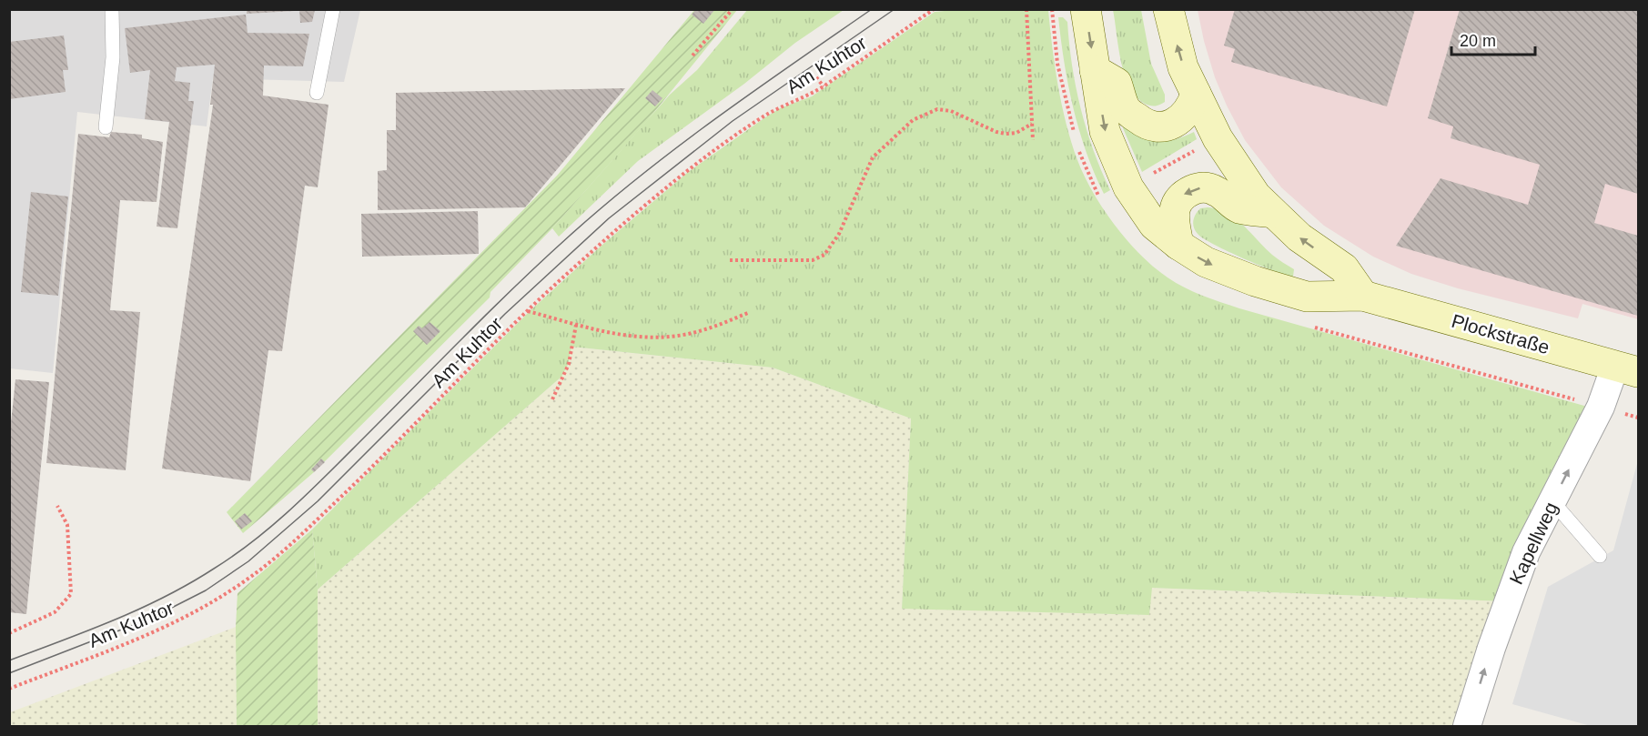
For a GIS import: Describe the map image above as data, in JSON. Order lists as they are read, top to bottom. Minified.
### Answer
{"streets":{"main road":["Plockstraße"],"street":["Kapellweg"],"path":["Am Kuhtor"]},"crossings":[["Plockstraße","Kapellweg"]],"one_way":["Kapellweg"],"scale_bar":"20 m"}
